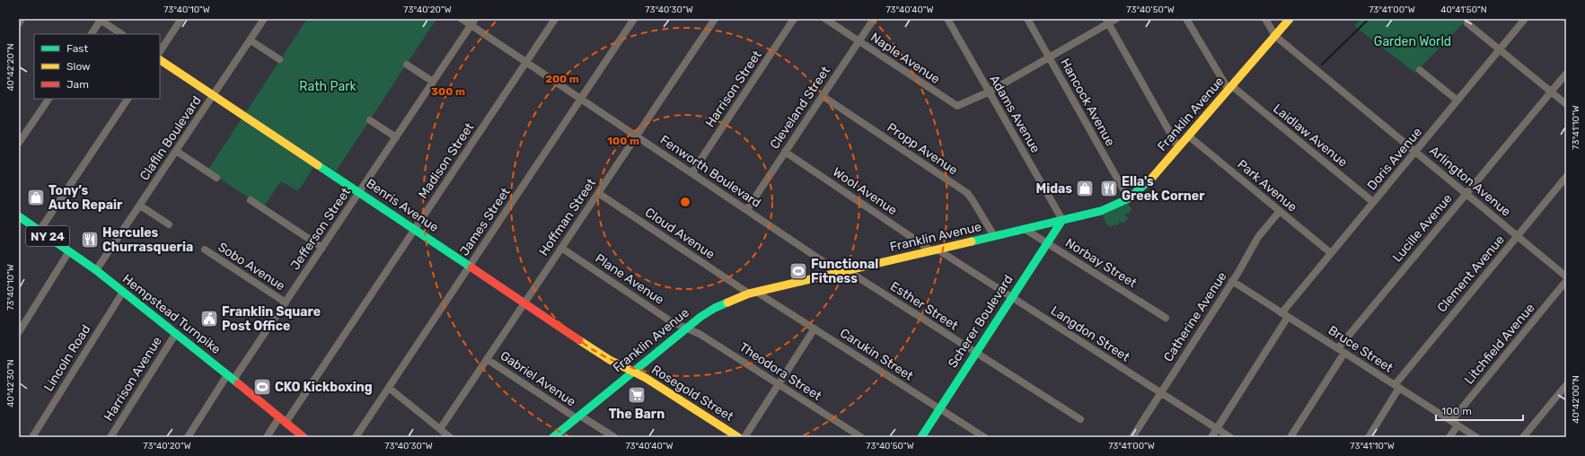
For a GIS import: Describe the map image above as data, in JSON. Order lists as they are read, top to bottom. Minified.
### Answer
{"streets":{"main road":["Franklin Avenue","Benris Avenue","NY 24","Hempstead Turnpike","Scherer Boulevard","Rosegold Street"],"street":["Naple Avenue","Harrison Street","Hancock Avenue","Cleveland Street","Adams Avenue","Laidlaw Avenue","Claflin Boulevard","Propp Avenue","Doris Avenue","Madison Street","Fenworth Boulevard","Arlington Avenue","Park Avenue","Wool Avenue","Hoffman Street","James Street","Lucille Avenue","Jefferson Street","Cloud Avenue","Norbay Street","Sobo Avenue","Clement Avenue","Plane Avenue","Esther Street","Catherine Avenue","Langdon Street","Litchfield Avenue","Bruce Street","Carukin Street","Lincoln Road","Theodora Street","Harrison Avenue","Gabriel Avenue"]},"crossings":[["Naple Avenue","Cleveland Street"],["Naple Avenue","Adams Avenue"],["Harrison Street","Fenworth Boulevard"],["Hancock Avenue","Franklin Avenue"],["Cleveland Street","Propp Avenue"],["Cleveland Street","Fenworth Boulevard"],["Cleveland Street","Wool Avenue"],["Adams Avenue","Franklin Avenue"],["Adams Avenue","Scherer Boulevard"],["Franklin Avenue","Laidlaw Avenue"],["Franklin Avenue","Propp Avenue"],["Franklin Avenue","Fenworth Boulevard"],["Franklin Avenue","Arlington Avenue"],["Franklin Avenue","Park Avenue"],["Franklin Avenue","Wool Avenue"],["Franklin Avenue","Benris Avenue"],["Franklin Avenue","Cloud Avenue"],["Franklin Avenue","Norbay Street"],["Franklin Avenue","Plane Avenue"],["Franklin Avenue","Esther Street"],["Franklin Avenue","Scherer Boulevard"],["Franklin Avenue","Langdon Street"],["Franklin Avenue","Carukin Street"],["Franklin Avenue","Theodora Street"],["Franklin Avenue","Gabriel Avenue"],["Franklin Avenue","Rosegold Street"],["Laidlaw Avenue","Doris Avenue"],["Claflin Boulevard","Benris Avenue"],["Claflin Boulevard","Hempstead Turnpike"],["Doris Avenue","Arlington Avenue"],["Doris Avenue","Park Avenue"],["Doris Avenue","Bruce Street"],["Madison Street","Fenworth Boulevard"],["Madison Street","Benris Avenue"],["Madison Street","Hempstead Turnpike"],["Fenworth Boulevard","Hoffman Street"],["Fenworth Boulevard","James Street"],["Fenworth Boulevard","Jefferson Street"],["Arlington Avenue","Lucille Avenue"],["Arlington Avenue","Clement Avenue"],["Park Avenue","Catherine Avenue"],["Wool Avenue","Langdon Street"],["Benris Avenue","Hoffman Street"],["Benris Avenue","James Street"],["Benris Avenue","Jefferson Street"],["Benris Avenue","Rosegold Street"],["Hoffman Street","Cloud Avenue"],["Hoffman Street","Plane Avenue"],["Hoffman Street","Gabriel Avenue"],["Lucille Avenue","Bruce Street"],["Jefferson Street","Sobo Avenue"],["Jefferson Street","Hempstead Turnpike"],["Cloud Avenue","Carukin Street"],["Norbay Street","Scherer Boulevard"],["Clement Avenue","Bruce Street"],["Plane Avenue","Theodora Street"],["Esther Street","Scherer Boulevard"],["Hempstead Turnpike","Lincoln Road"],["Hempstead Turnpike","Harrison Avenue"],["Catherine Avenue","Langdon Street"],["Catherine Avenue","Bruce Street"],["Scherer Boulevard","Langdon Street"],["Scherer Boulevard","Carukin Street"],["Litchfield Avenue","Bruce Street"]],"parks":["Garden World","Rath Park"],"places":{"shop":["Midas","Tony’s Auto Repair"],"restaurant":["Ella's Greek Corner","Hercules Churrasqueria"],"sports":["Functional Fitness","CKO Kickboxing"],"public building":["Franklin Square Post Office"],"supermarket":["The Barn"]},"legend":["Fast","Slow","Jam"],"scale_bar":"100 m","coordinates":["73°40'10\"W","73°40'20\"W","73°40'30\"W","73°40'40\"W","73°40'50\"W","73°41'00\"W","40°41'50\"N","40°42'20\"N","73°41'10\"W","40°42'30\"N","40°42'00\"N"],"rings":["200 m","300 m","100 m"]}
